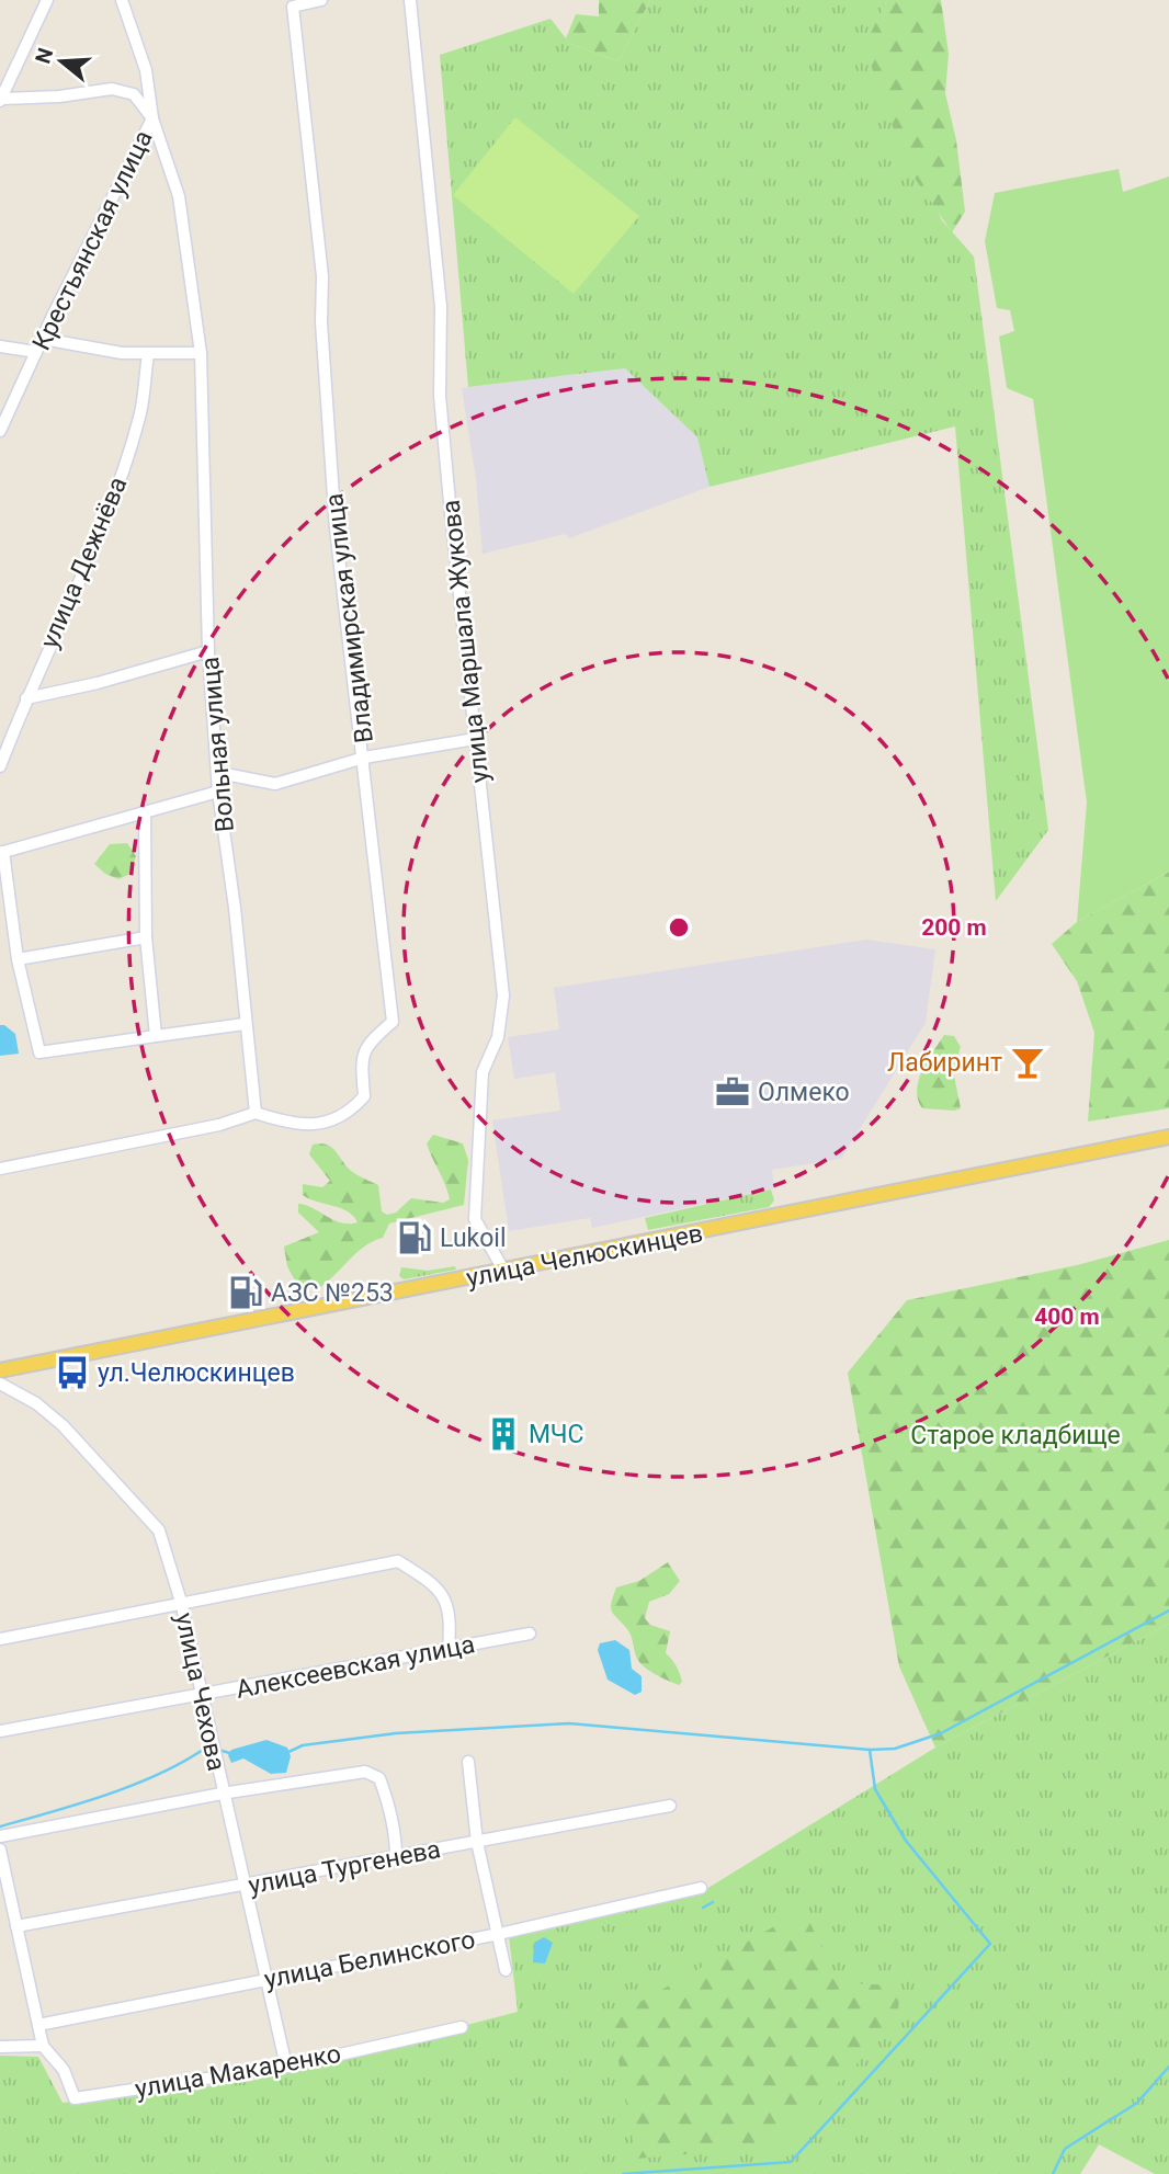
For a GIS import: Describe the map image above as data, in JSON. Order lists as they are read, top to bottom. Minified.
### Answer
{"streets":{"main road":["улица Челюскинцев"],"street":["Крестьянская улица","улица Дежнёва","Владимирская улица","улица Маршала Жукова","Вольная улица","Алексеевская улица","улица Чехова","улица Тургенева","улица Белинского","улица Макаренко"]},"crossings":[["Крестьянская улица","Вольная улица"],["Владимирская улица","Вольная улица"],["улица Маршала Жукова","улица Челюскинцев"],["Алексеевская улица","улица Чехова"],["улица Чехова","улица Тургенева"],["улица Чехова","улица Белинского"],["улица Чехова","улица Макаренко"]],"parks":["Старое кладбище"],"places":{"bar":["Лабиринт"],"office":["Олмеко"],"fuel station":["Lukoil","АЗС №253"],"bus stop":["ул.Челюскинцев"],"building":["МЧС"]},"north":"left","rings":["200 m","400 m"]}
